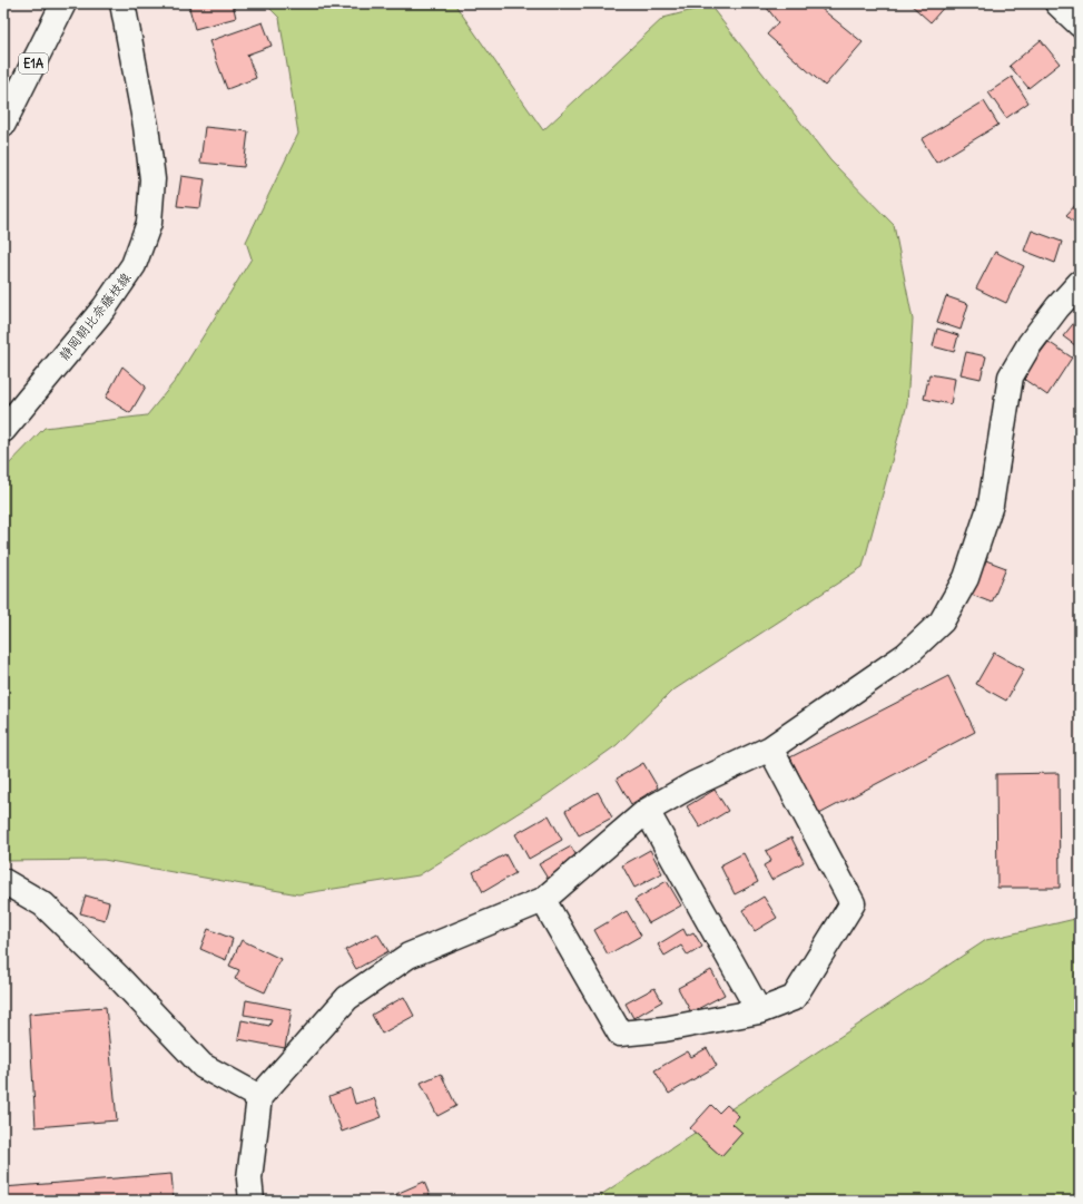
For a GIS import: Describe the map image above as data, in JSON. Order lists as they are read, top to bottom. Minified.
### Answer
{"streets":{"main road":["E1A","静岡朝比奈藤枝線"]}}
